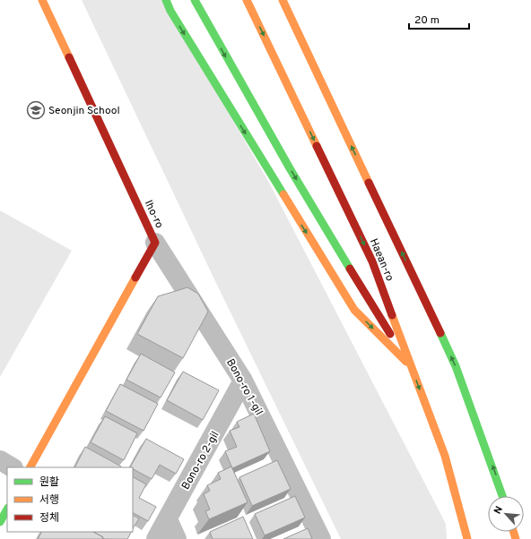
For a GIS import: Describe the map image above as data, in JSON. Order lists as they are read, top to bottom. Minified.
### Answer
{"streets":{"main road":["Iho-ro","Haean-ro"],"street":["Bono-ro 1-gil","Bono-ro 2-gil"]},"crossings":[["Iho-ro","Bono-ro 1-gil"],["Bono-ro 1-gil","Bono-ro 2-gil"]],"places":{"school or university":["Seonjin School"]},"legend":["원활","서행","정체"],"scale_bar":"20 m","north":"top left"}
